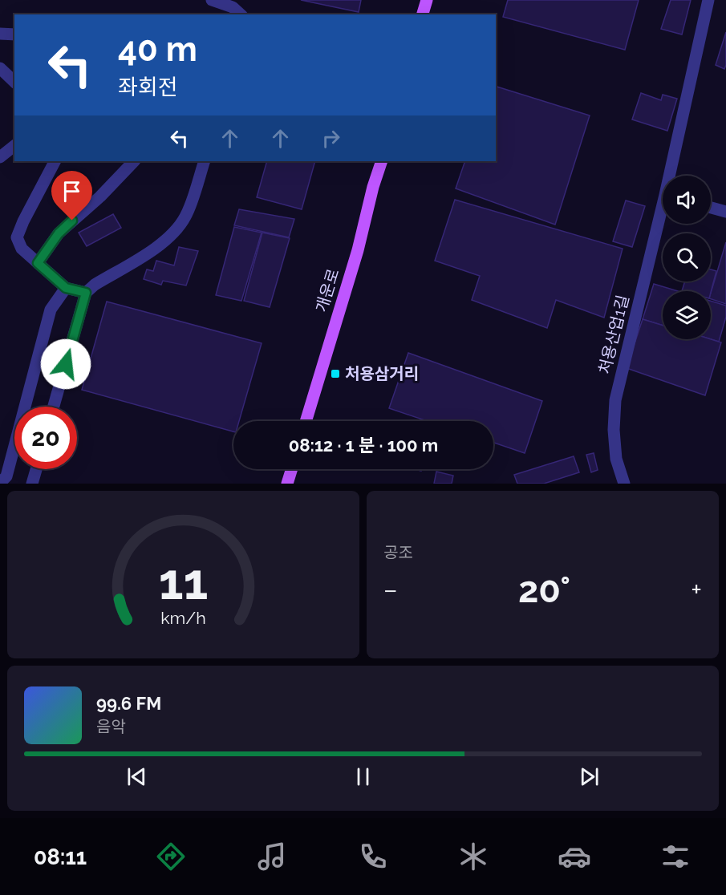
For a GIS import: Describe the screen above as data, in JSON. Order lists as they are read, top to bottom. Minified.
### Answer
{"streets":{"main road":["개운로"],"street":["처용산업1길"]},"places":{"transit":["처용삼거리"]},"page":{"turn":["40 m","좌회전"],"limit":"20","trip":"08:12 · 1 분 · 100 m","tile":"공조","heat":["−","20°","+"],"song":["99.6 FM","음악"],"tabs":"08:11","gauge":["11","km/h"]}}
